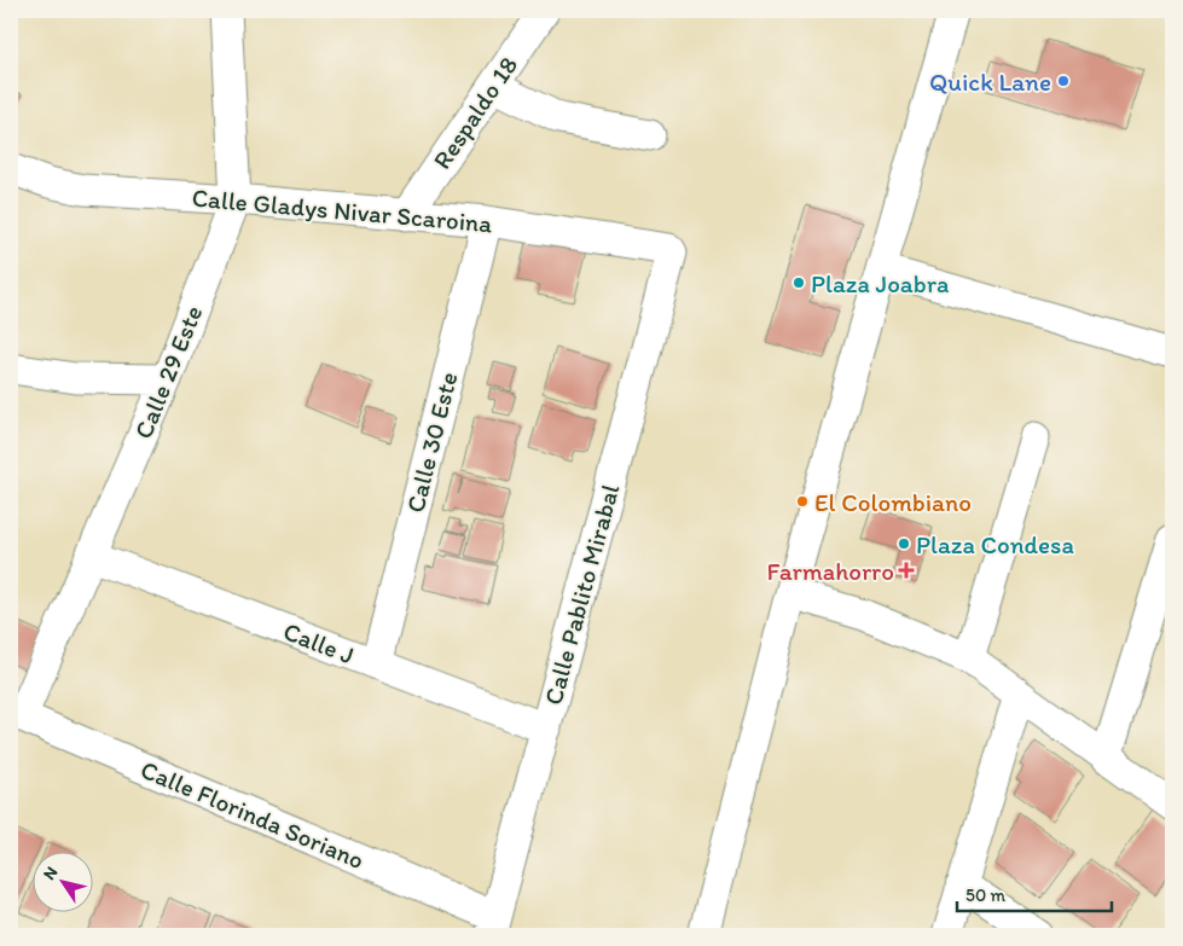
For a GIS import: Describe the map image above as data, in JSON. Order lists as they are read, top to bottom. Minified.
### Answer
{"streets":{"street":["Respaldo 18","Calle Gladys Nivar Scaroina","Calle 29 Este","Calle 30 Este","Calle Pablito Mirabal","Calle J","Calle Florinda Soriano"]},"crossings":[["Respaldo 18","Calle Gladys Nivar Scaroina"],["Calle Gladys Nivar Scaroina","Calle 29 Este"],["Calle Gladys Nivar Scaroina","Calle 30 Este"],["Calle Gladys Nivar Scaroina","Calle Pablito Mirabal"],["Calle 29 Este","Calle J"],["Calle 29 Este","Calle Florinda Soriano"],["Calle 30 Este","Calle J"],["Calle Pablito Mirabal","Calle J"],["Calle Pablito Mirabal","Calle Florinda Soriano"]],"places":{"other":["Quick Lane","Plaza Joabra","El Colombiano","Plaza Condesa"],"health":["Farmahorro"]},"scale_bar":"50 m","north":"top left"}
